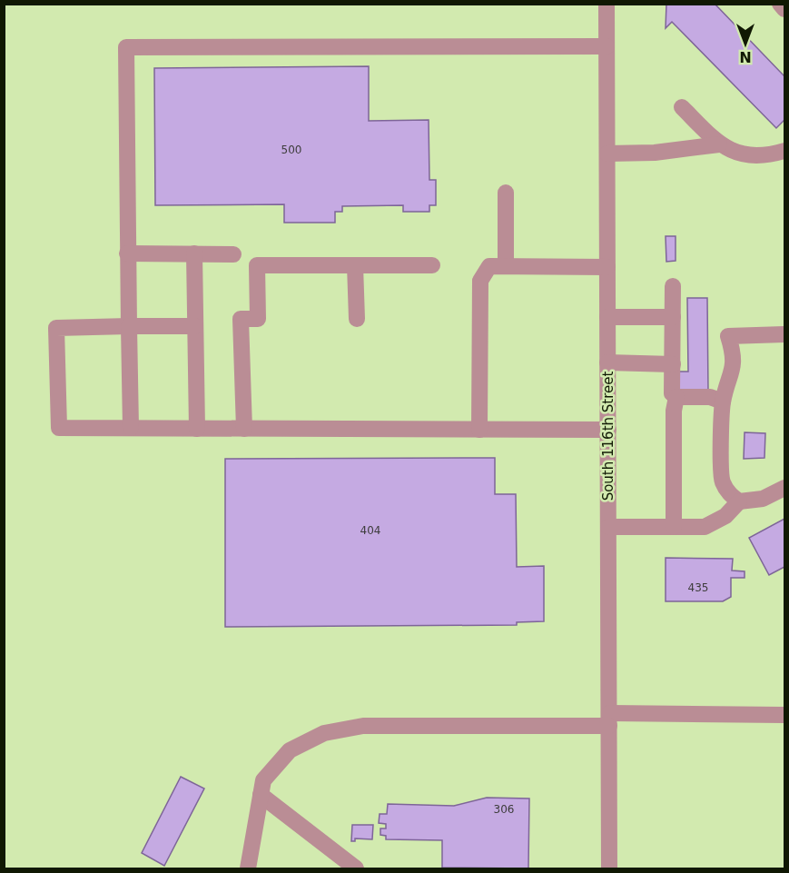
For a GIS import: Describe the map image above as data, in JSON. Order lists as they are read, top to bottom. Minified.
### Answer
{"streets":{"street":["South 116th Street"]},"house_numbers":["500","404","435","306"],"north":"bottom"}
